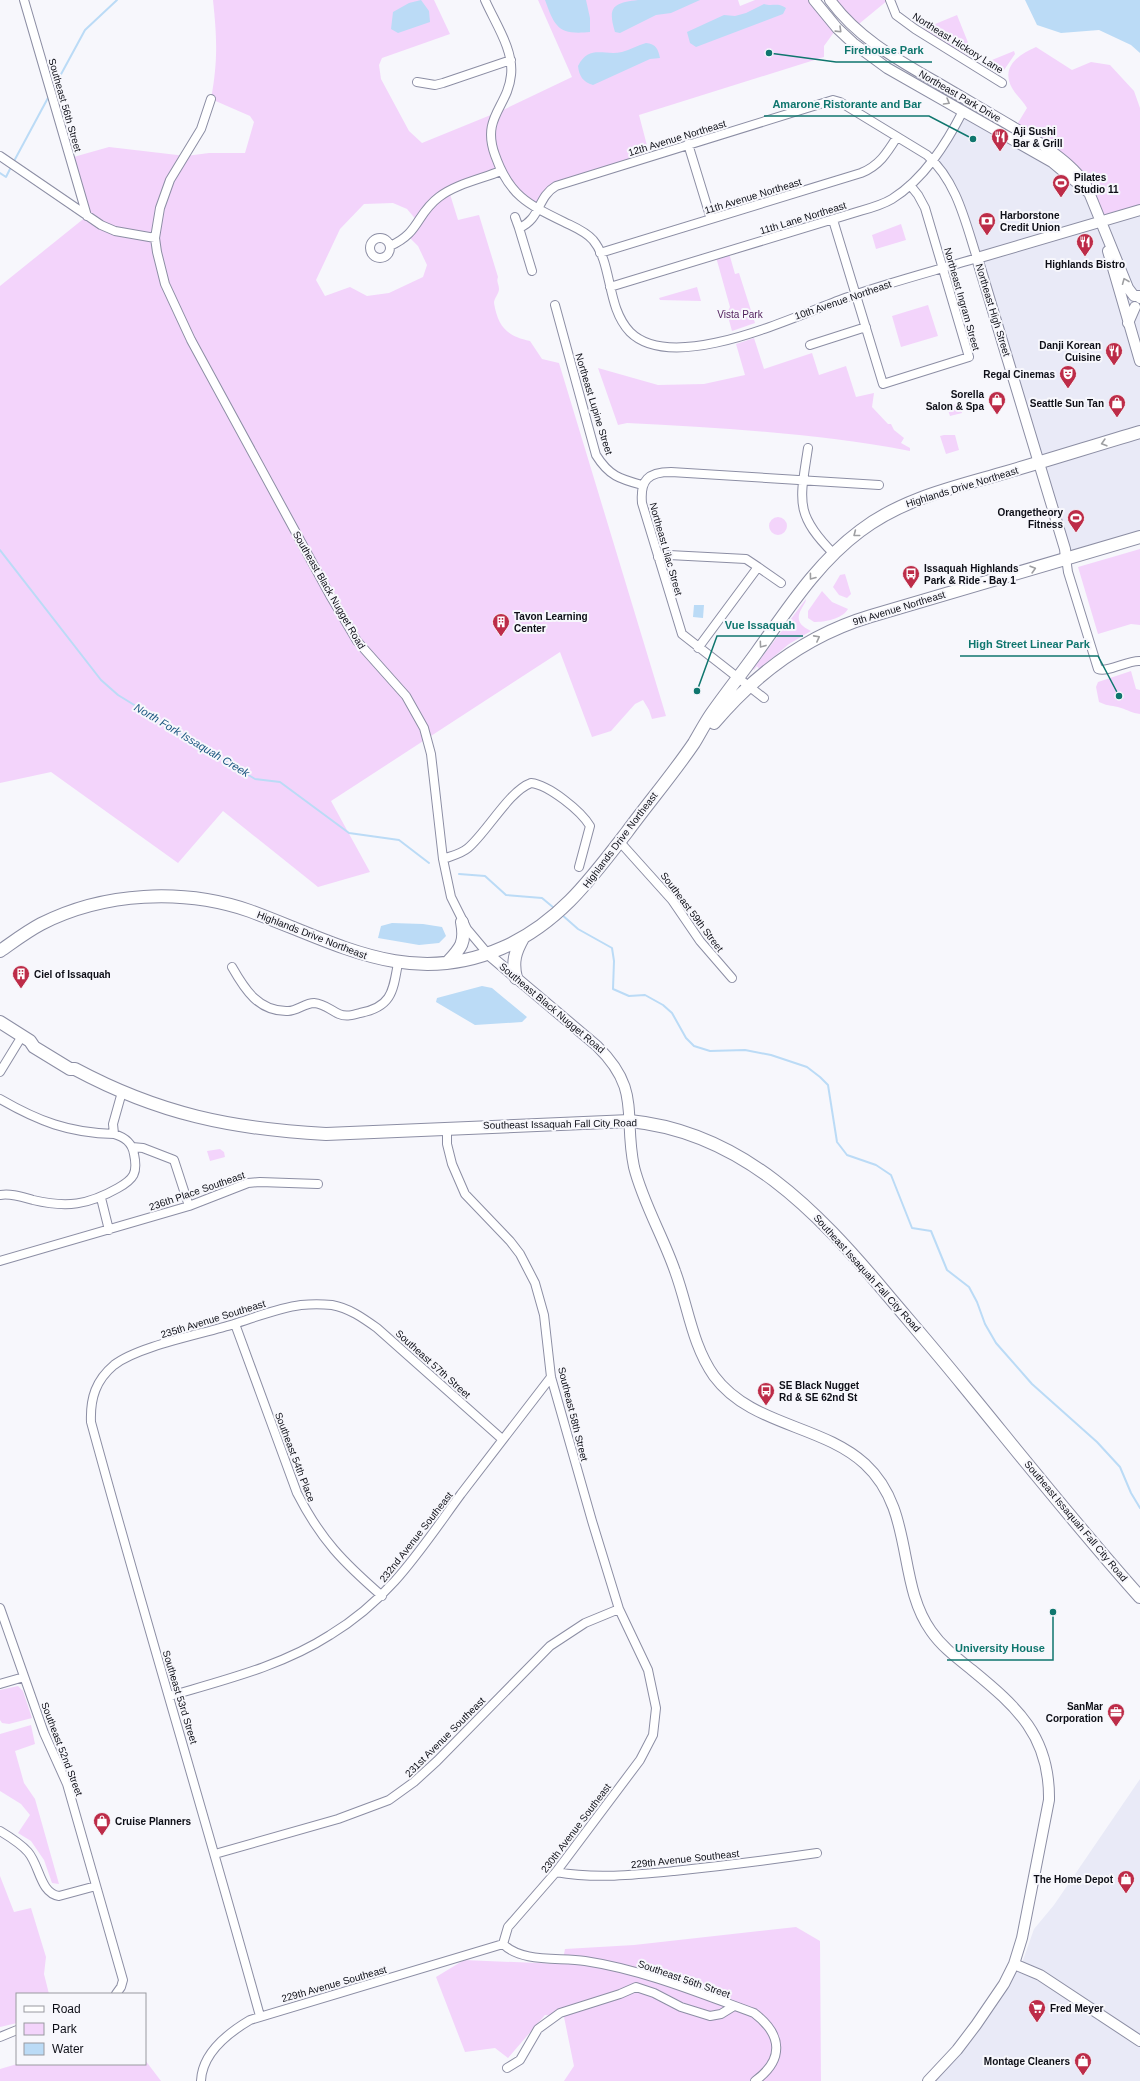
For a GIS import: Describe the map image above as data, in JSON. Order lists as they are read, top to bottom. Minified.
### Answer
{"streets":{"main road":["Highlands Drive Northeast","9th Avenue Northeast","Southeast Issaquah Fall City Road"],"street":["Northeast Hickory Lane","Northeast Park Drive","Southeast 56th Street","12th Avenue Northeast","11th Avenue Northeast","11th Lane Northeast","Northeast Ingram Street","10th Avenue Northeast","Northeast High Street","Northeast Lupine Street","Northeast Lilac Street","Southeast Black Nugget Road","Southeast 59th Street","236th Place Southeast","235th Avenue Southeast","Southeast 57th Street","Southeast 58th Street","Southeast 54th Place","232nd Avenue Southeast","Southeast 53rd Street","231st Avenue Southeast","Southeast 52nd Street","230th Avenue Southeast","229th Avenue Southeast"]},"crossings":[["Northeast Park Drive","11th Lane Northeast"],["Northeast Park Drive","10th Avenue Northeast"],["Southeast 56th Street","230th Avenue Southeast"],["Southeast 56th Street","229th Avenue Southeast"],["12th Avenue Northeast","10th Avenue Northeast"],["12th Avenue Northeast","Northeast High Street"],["11th Avenue Northeast","10th Avenue Northeast"],["11th Avenue Northeast","Northeast High Street"],["11th Lane Northeast","Northeast Ingram Street"],["11th Lane Northeast","10th Avenue Northeast"],["11th Lane Northeast","Northeast High Street"],["Northeast Ingram Street","10th Avenue Northeast"],["10th Avenue Northeast","Northeast High Street"],["Northeast High Street","Highlands Drive Northeast"],["Northeast High Street","9th Avenue Northeast"],["Northeast Lupine Street","Northeast Lilac Street"],["Highlands Drive Northeast","Northeast Lilac Street"],["Highlands Drive Northeast","Southeast Black Nugget Road"],["Highlands Drive Northeast","9th Avenue Northeast"],["Highlands Drive Northeast","Southeast 59th Street"],["Northeast Lilac Street","9th Avenue Northeast"],["Southeast Black Nugget Road","Southeast Issaquah Fall City Road"],["Southeast Issaquah Fall City Road","Southeast 58th Street"],["235th Avenue Southeast","Southeast 57th Street"],["235th Avenue Southeast","Southeast 54th Place"],["235th Avenue Southeast","Southeast 53rd Street"],["Southeast 57th Street","232nd Avenue Southeast"],["Southeast 58th Street","232nd Avenue Southeast"],["Southeast 58th Street","231st Avenue Southeast"],["Southeast 58th Street","230th Avenue Southeast"],["Southeast 54th Place","232nd Avenue Southeast"],["232nd Avenue Southeast","Southeast 53rd Street"],["Southeast 53rd Street","231st Avenue Southeast"],["Southeast 53rd Street","229th Avenue Southeast"],["230th Avenue Southeast","229th Avenue Southeast"]],"one_way":["9th Avenue Northeast"],"water":["North Fork Issaquah Creek"],"parks":["Vista Park"],"places":{"other":["Firehouse Park","Amarone Ristorante and Bar","Vue Issaquah","High Street Linear Park","University House"],"restaurant":["Aji Sushi Bar & Grill","Highlands Bistro","Danji Korean Cuisine"],"sports":["Pilates Studio 11","Orangetheory Fitness"],"bank":["Harborstone Credit Union"],"theatre":["Regal Cinemas"],"shop":["Sorella Salon & Spa","Seattle Sun Tan","Cruise Planners","The Home Depot","Montage Cleaners"],"bus stop":["Issaquah Highlands Park & Ride - Bay 1","SE Black Nugget Rd & SE 62nd St"],"building":["Tavon Learning Center","Ciel of Issaquah"],"office":["SanMar Corporation"],"supermarket":["Fred Meyer"]},"legend":["Road","Park","Water"]}
